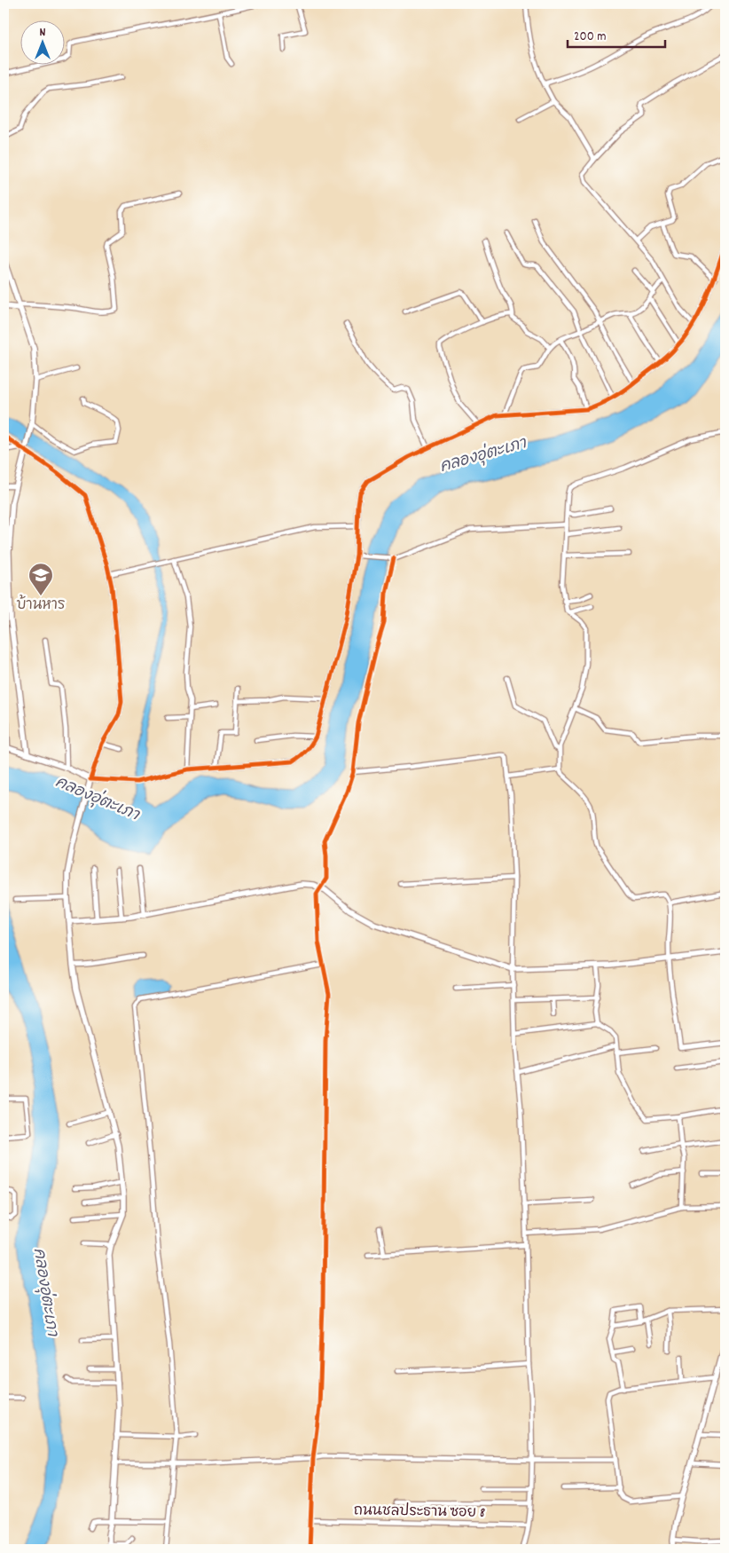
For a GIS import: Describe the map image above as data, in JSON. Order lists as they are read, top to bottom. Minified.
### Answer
{"streets":{"street":["ถนนชลประธาน ซอย 8"]},"water":["คลองอุ่ตะเภา"],"places":{"school or university":["บ้านหาร"]},"scale_bar":"200 m","north":"top"}
